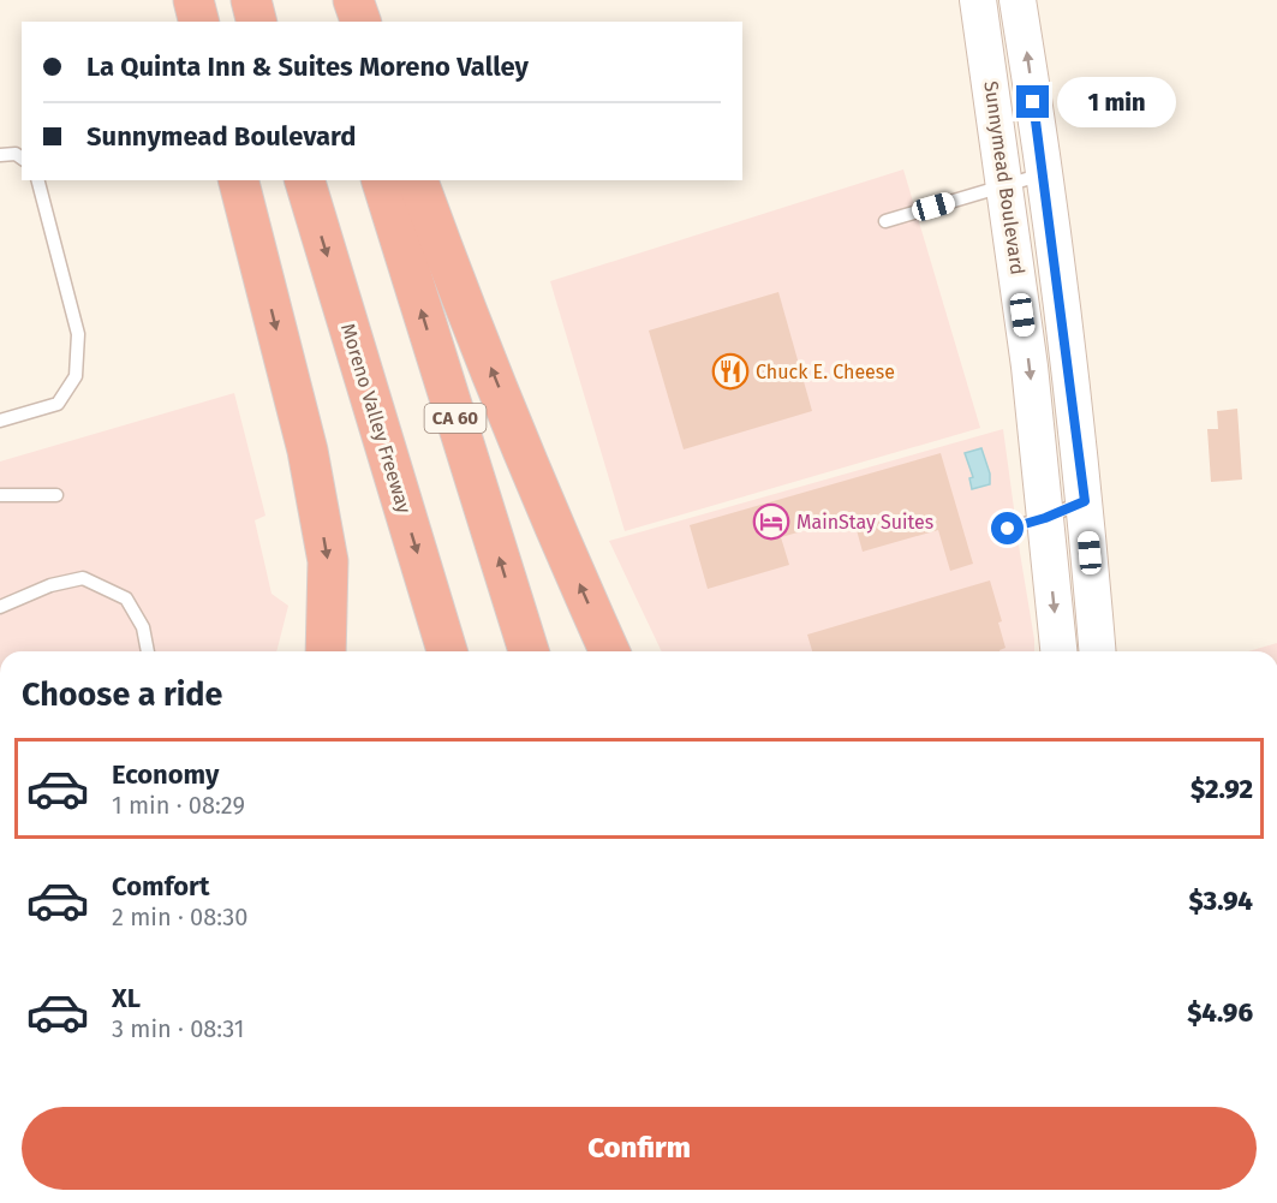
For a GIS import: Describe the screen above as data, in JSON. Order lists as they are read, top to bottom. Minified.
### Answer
{"streets":{"highway":["Moreno Valley Freeway","CA 60"],"main road":["Sunnymead Boulevard"]},"places":{"restaurant":["Chuck E. Cheese"],"hotel":["MainStay Suites"]},"page":{"banner":["La Quinta Inn & Suites Moreno Valley","Sunnymead Boulevard"],"bubble":"1 min","heading":"Choose a ride","list":[{"name":"Economy","note":"1 min · 08:29","value":"$2.92"},{"name":"Comfort","note":"2 min · 08:30","value":"$3.94"},{"name":"XL","note":"3 min · 08:31","value":"$4.96"}],"buttons":"Confirm"}}
